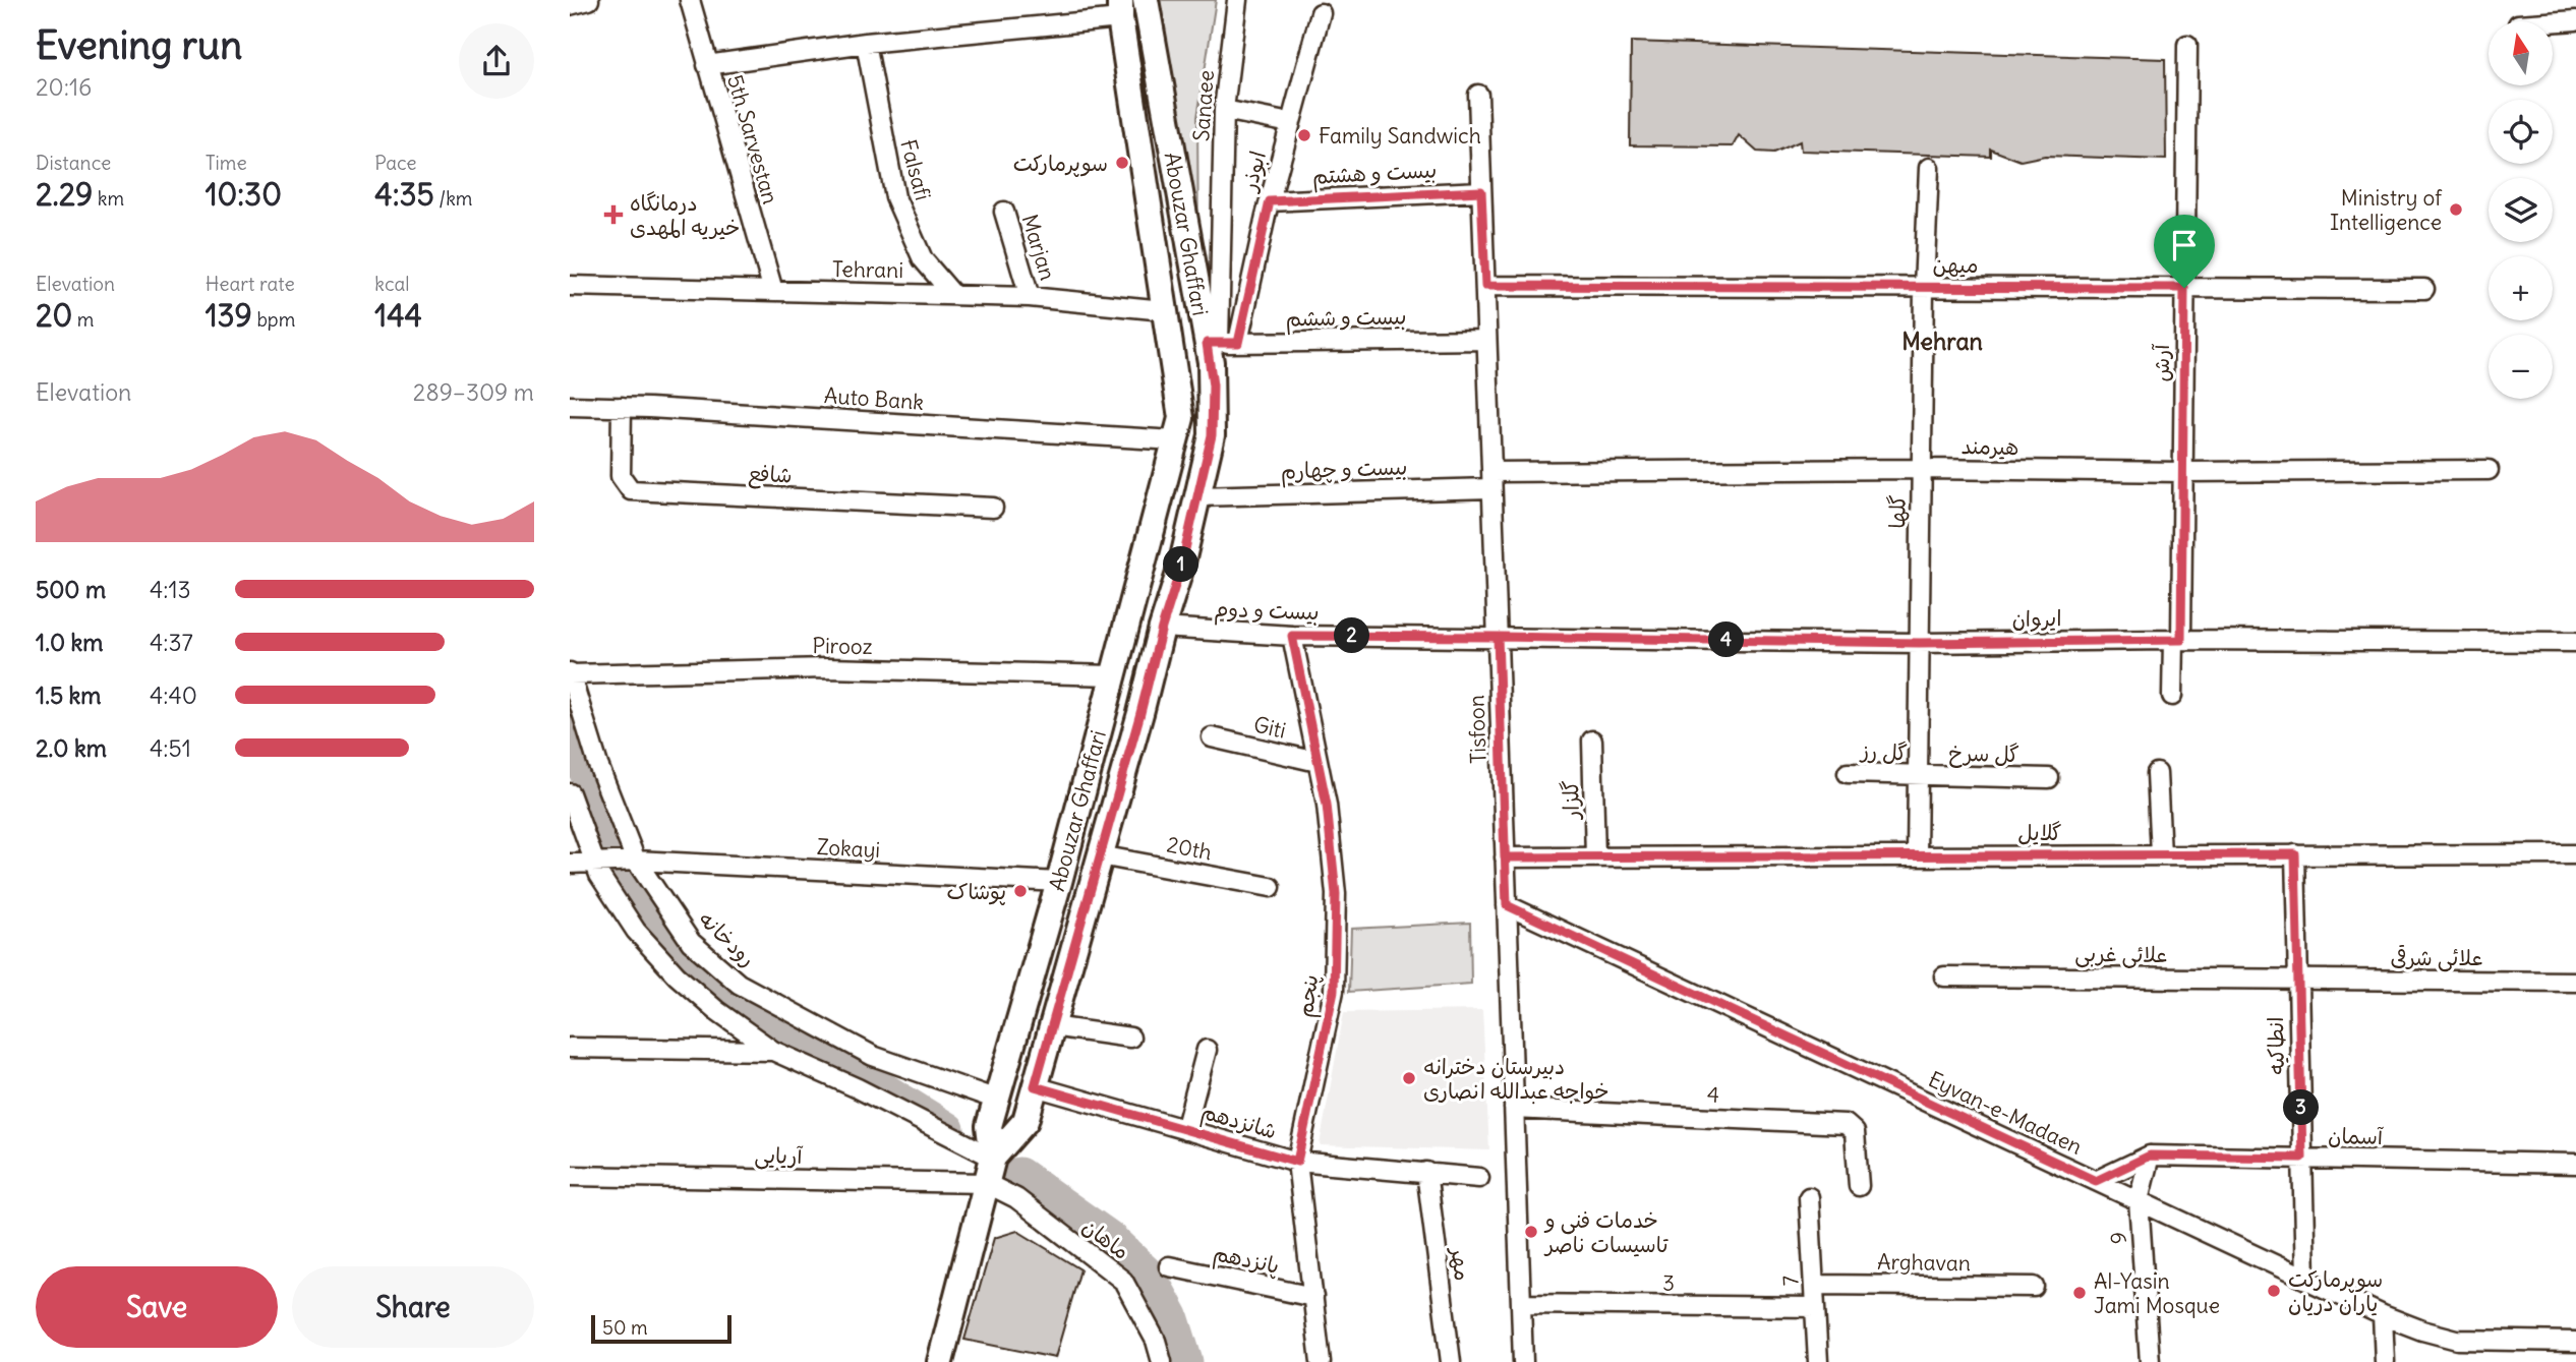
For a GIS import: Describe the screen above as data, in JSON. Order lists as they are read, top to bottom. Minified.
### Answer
{"streets":{"main road":["Abouzar Ghaffari"],"street":["Sanaee","5th Sarvestan","Falsafi","ابوذر","بیست و هشتم","Marjan","میهن","Tehrani","بیست و ششم","آرش","Auto Bank","هیرمند","بیست و چهارم","شافع","گلها","بیست و دوم","ایروان","Pirooz","Giti","Tisfoon","گل رز","گل سرخ","گلزار","گلایل","Zokayi","20th","رودخانه","علائی غربی","علائی شرقی","پنجم","انطاکیه","4","Eyvan-e-Madaen","شانزدهم","آسمان","آریایی","9","ماهان","پانزدهم","Arghavan","مهر","7","3"]},"crossings":[["Sanaee","Abouzar Ghaffari"],["Sanaee","بیست و ششم"],["5th Sarvestan","Tehrani"],["Falsafi","Tehrani"],["ابوذر","بیست و هشتم"],["ابوذر","بیست و ششم"],["بیست و هشتم","Tisfoon"],["Abouzar Ghaffari","Tehrani"],["Abouzar Ghaffari","بیست و ششم"],["Abouzar Ghaffari","Auto Bank"],["Abouzar Ghaffari","بیست و چهارم"],["Abouzar Ghaffari","بیست و دوم"],["Abouzar Ghaffari","Pirooz"],["Abouzar Ghaffari","Zokayi"],["Abouzar Ghaffari","20th"],["Abouzar Ghaffari","رودخانه"],["Abouzar Ghaffari","شانزدهم"],["Abouzar Ghaffari","آریایی"],["Abouzar Ghaffari","ماهان"],["Marjan","Tehrani"],["میهن","آرش"],["میهن","گلها"],["میهن","Tisfoon"],["بیست و ششم","Tisfoon"],["آرش","هیرمند"],["آرش","ایروان"],["Auto Bank","شافع"],["هیرمند","بیست و چهارم"],["هیرمند","گلها"],["هیرمند","Tisfoon"],["بیست و چهارم","Tisfoon"],["گلها","ایروان"],["گلها","گل رز"],["گلها","گل سرخ"],["گلها","گلایل"],["بیست و دوم","ایروان"],["بیست و دوم","Tisfoon"],["بیست و دوم","پنجم"],["ایروان","Tisfoon"],["Pirooz","رودخانه"],["Giti","پنجم"],["Tisfoon","گلایل"],["Tisfoon","4"],["Tisfoon","Eyvan-e-Madaen"],["Tisfoon","3"],["گل رز","گل سرخ"],["گلزار","گلایل"],["گلایل","انطاکیه"],["Zokayi","رودخانه"],["علائی غربی","علائی شرقی"],["علائی غربی","انطاکیه"],["علائی شرقی","انطاکیه"],["پنجم","شانزدهم"],["پنجم","پانزدهم"],["انطاکیه","Eyvan-e-Madaen"],["انطاکیه","آسمان"],["Eyvan-e-Madaen","آسمان"],["Eyvan-e-Madaen","9"],["شانزدهم","مهر"],["آسمان","9"],["آریایی","ماهان"],["Arghavan","7"],["7","3"]],"districts":["Mehran"],"places":{"other":["Family Sandwich","سوپرمارکت","Ministry of Intelligence","پوشاک","دبیرستان دخترانه خواجه عبدالله انصاری","خدمات فنی و تاسیسات ناصر","سوپرمارکت یاران دریان","Al-Yasin Jami Mosque"],"health":["درمانگاه خیریه المهدی"]},"scale_bar":"50 m","north":"top","page":{"heading":["Evening run","20:16"],"map_buttons":["+","−"],"stats":[["Distance","2.29 km"],["Time","10:30"],["Pace","4:35 /km"],["Elevation","20 m"],["Heart rate","139 bpm"],["kcal","144"]],"chart":["Elevation","289–309 m"],"pins":["1","2","4","3"],"list":[{"name":"500 m","note":"4:13"},{"name":"1.0 km","note":"4:37"},{"name":"1.5 km","note":"4:40"},{"name":"2.0 km","note":"4:51"}],"buttons":["Save","Share"],"scale":"50 m"}}
